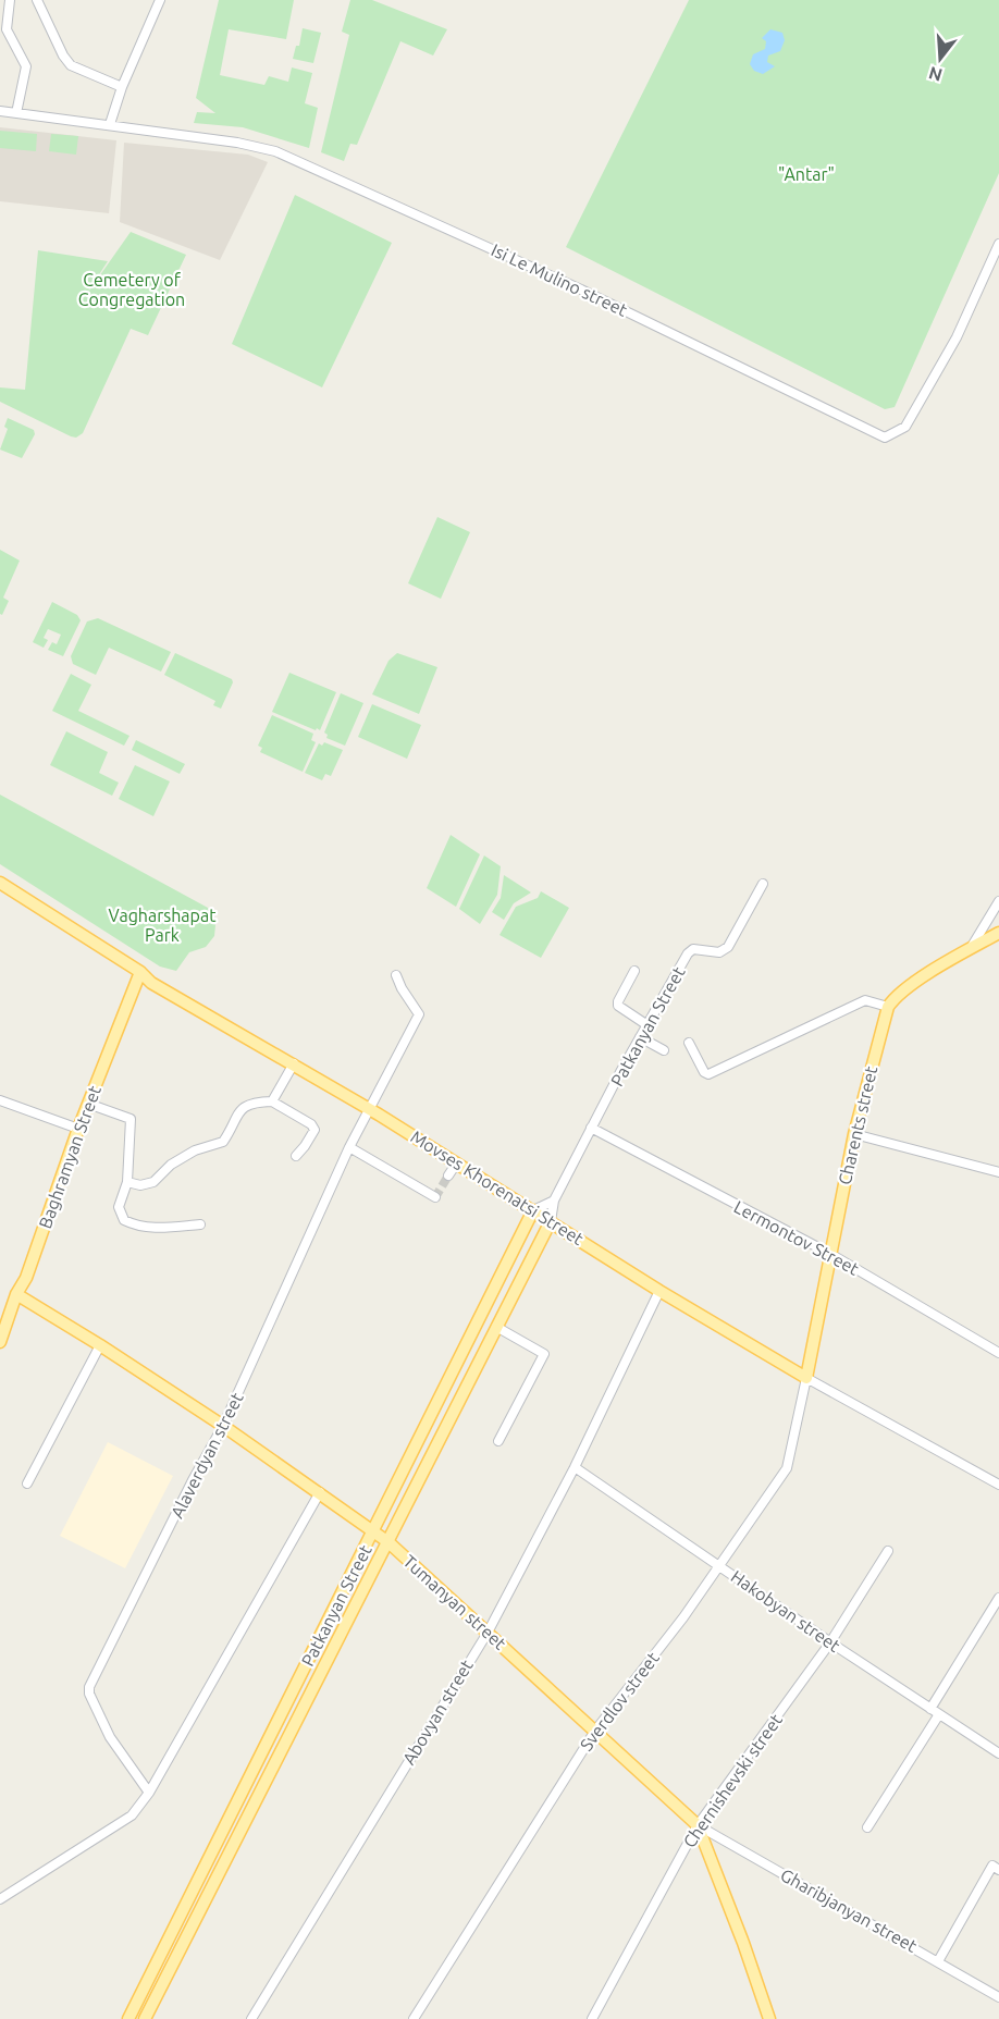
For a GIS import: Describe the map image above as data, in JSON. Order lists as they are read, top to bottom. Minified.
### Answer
{"streets":{"main road":["Patkanyan Street","Charents street","Baghramyan Street","Movses Khorenatsi Street","Tumanyan street"],"street":["Isi Le Mulino street","Lermontov Street","Alaverdyan street","Hakobyan street","Sverdlov street","Abovyan street","Chernishevski street","Gharibjanyan street"]},"crossings":[["Patkanyan Street","Movses Khorenatsi Street"],["Patkanyan Street","Lermontov Street"],["Patkanyan Street","Tumanyan street"],["Charents street","Movses Khorenatsi Street"],["Charents street","Lermontov Street"],["Charents street","Sverdlov street"],["Baghramyan Street","Movses Khorenatsi Street"],["Baghramyan Street","Tumanyan street"],["Movses Khorenatsi Street","Alaverdyan street"],["Movses Khorenatsi Street","Sverdlov street"],["Movses Khorenatsi Street","Abovyan street"],["Alaverdyan street","Tumanyan street"],["Tumanyan street","Sverdlov street"],["Tumanyan street","Abovyan street"],["Tumanyan street","Chernishevski street"],["Tumanyan street","Gharibjanyan street"],["Hakobyan street","Sverdlov street"],["Hakobyan street","Abovyan street"],["Hakobyan street","Chernishevski street"],["Chernishevski street","Gharibjanyan street"]],"parks":["\"Antar\"","Cemetery of Congregation","Vagharshapat Park"],"north":"bottom"}
